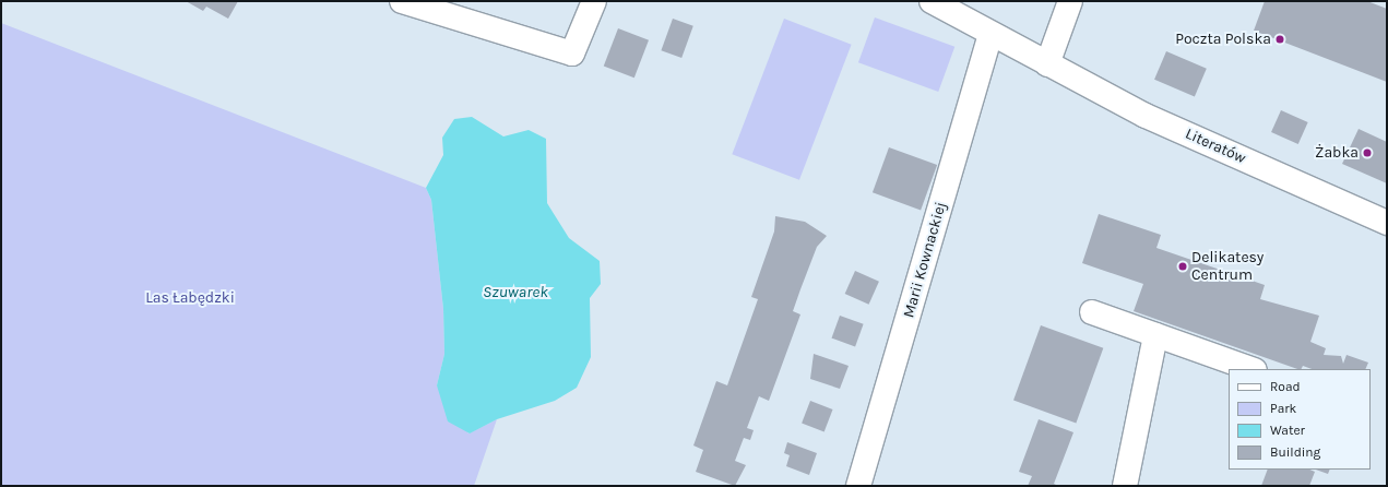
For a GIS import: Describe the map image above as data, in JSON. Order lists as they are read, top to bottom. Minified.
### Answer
{"streets":{"street":["Literatów","Marii Kownackiej"]},"crossings":[["Literatów","Marii Kownackiej"]],"water":["Szuwarek"],"parks":["Las Łabędzki"],"places":["Poczta Polska","Żabka","Delikatesy Centrum"],"legend":["Road","Park","Water","Building"]}
